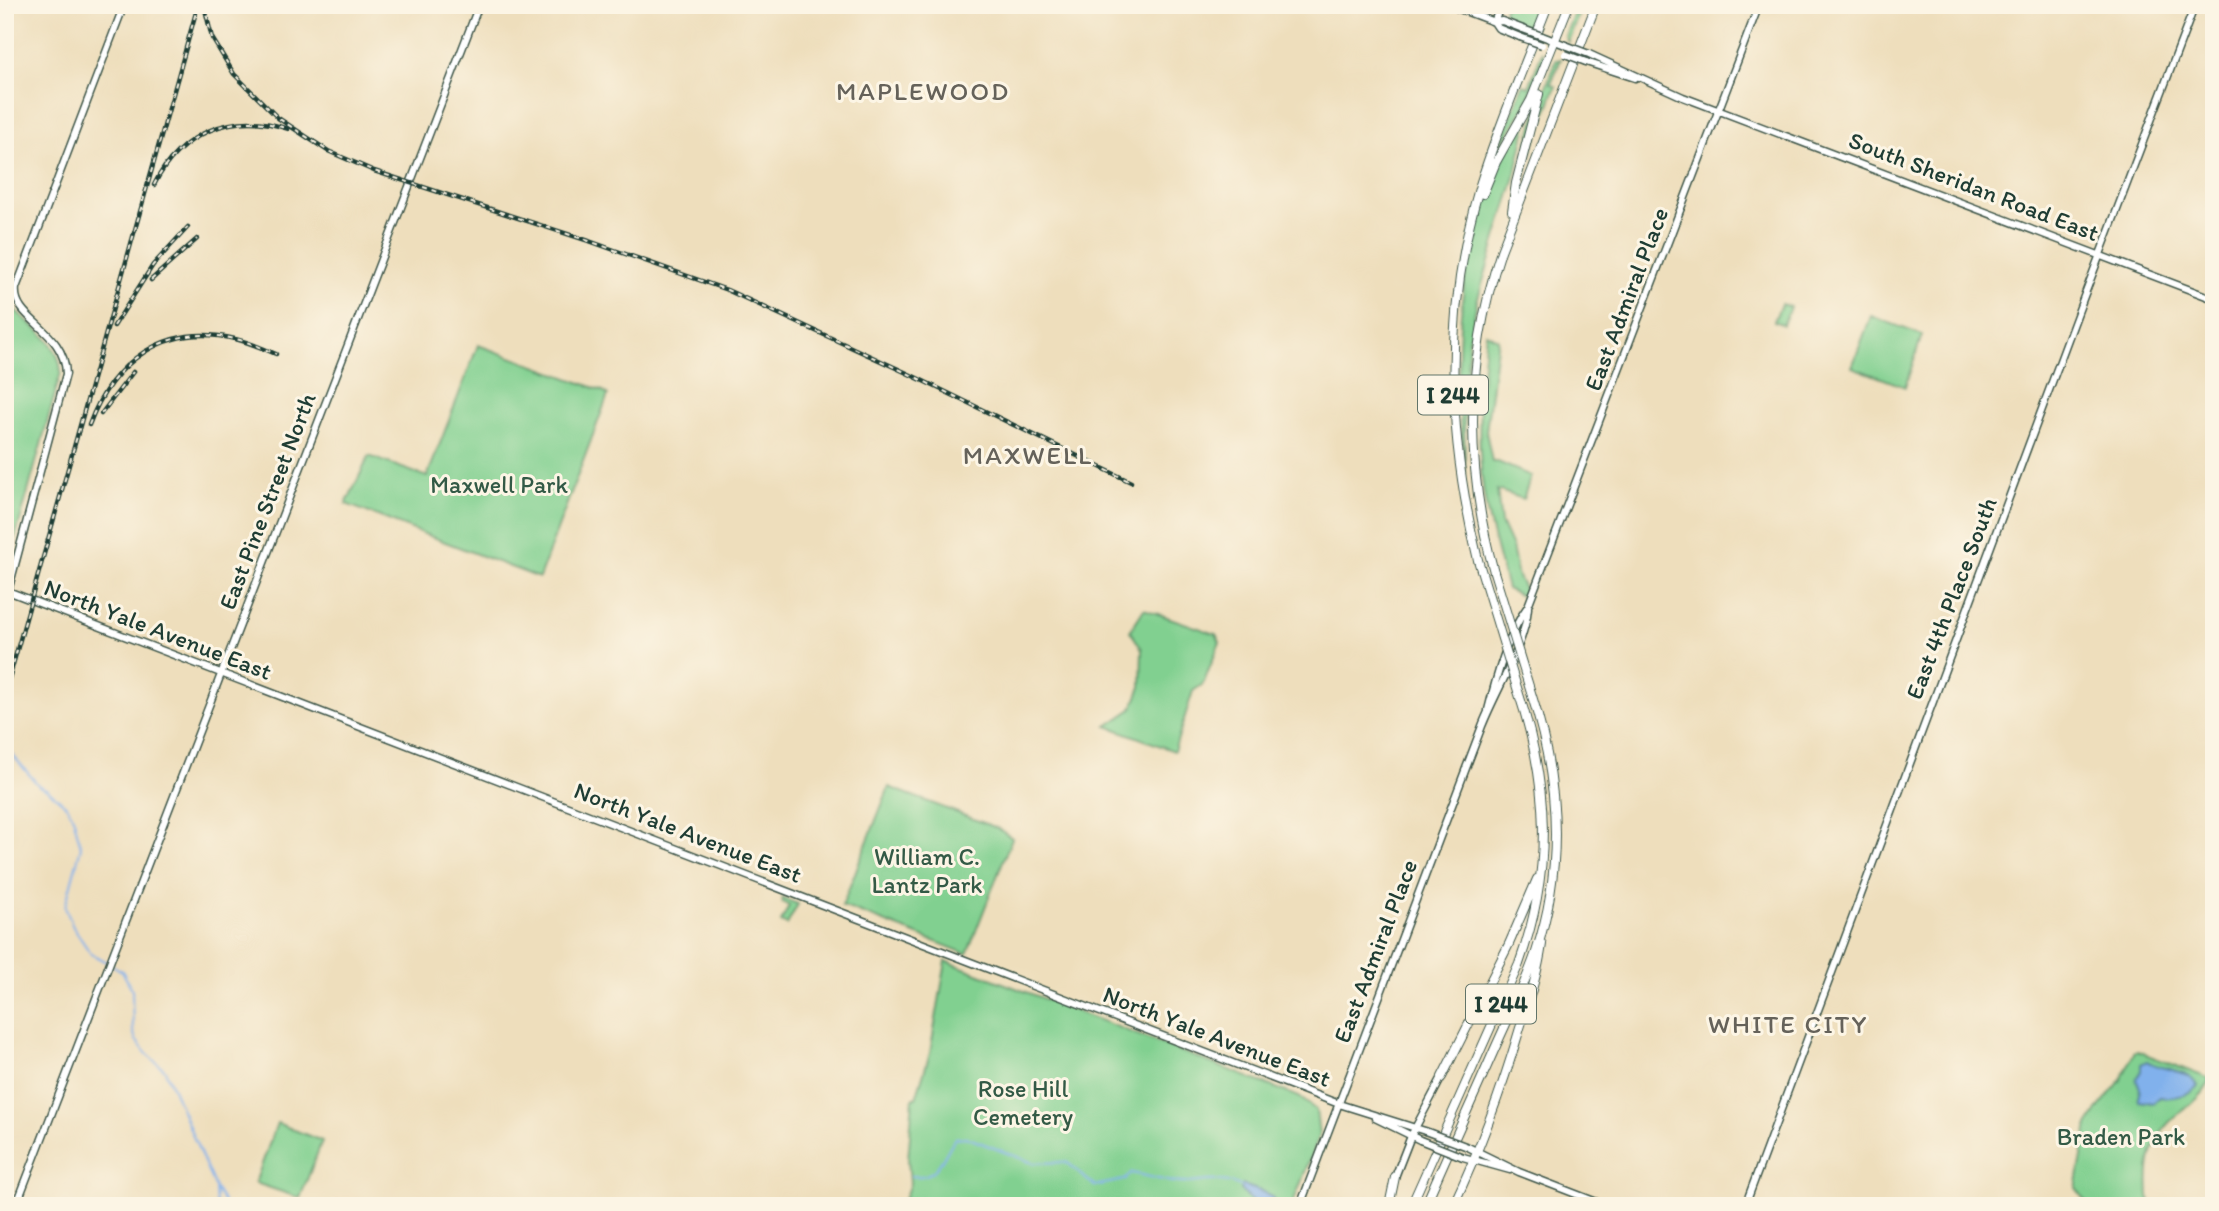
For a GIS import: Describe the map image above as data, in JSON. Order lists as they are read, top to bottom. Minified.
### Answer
{"streets":{"highway":["I 244"],"main road":["South Sheridan Road East","East Admiral Place","East Pine Street North","East 4th Place South","North Yale Avenue East"]},"crossings":[["South Sheridan Road East","East Admiral Place"],["South Sheridan Road East","East 4th Place South"],["East Admiral Place","North Yale Avenue East"],["East Pine Street North","North Yale Avenue East"]],"districts":["MAPLEWOOD","MAXWELL","WHITE CITY"],"parks":["Maxwell Park","William C. Lantz Park","Rose Hill Cemetery","Braden Park"]}
